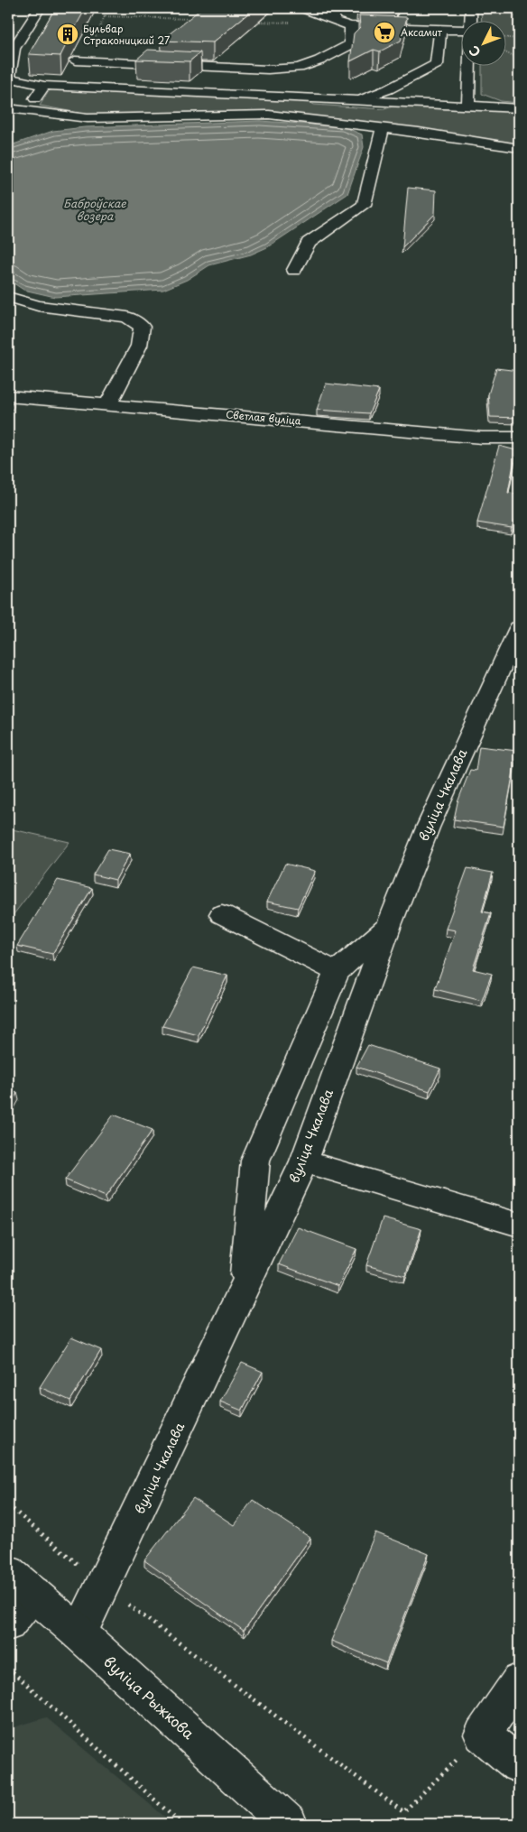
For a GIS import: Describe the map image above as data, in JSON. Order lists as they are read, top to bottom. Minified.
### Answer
{"streets":{"street":["Светлая вуліца","вуліца Чкалава","вуліца Рыжкова"]},"crossings":[["вуліца Чкалава","вуліца Рыжкова"]],"water":["Баброўскае возера"],"places":{"supermarket":["Аксамит"],"building":["Бульвар Страконицкий 27"]},"north":"bottom left"}
